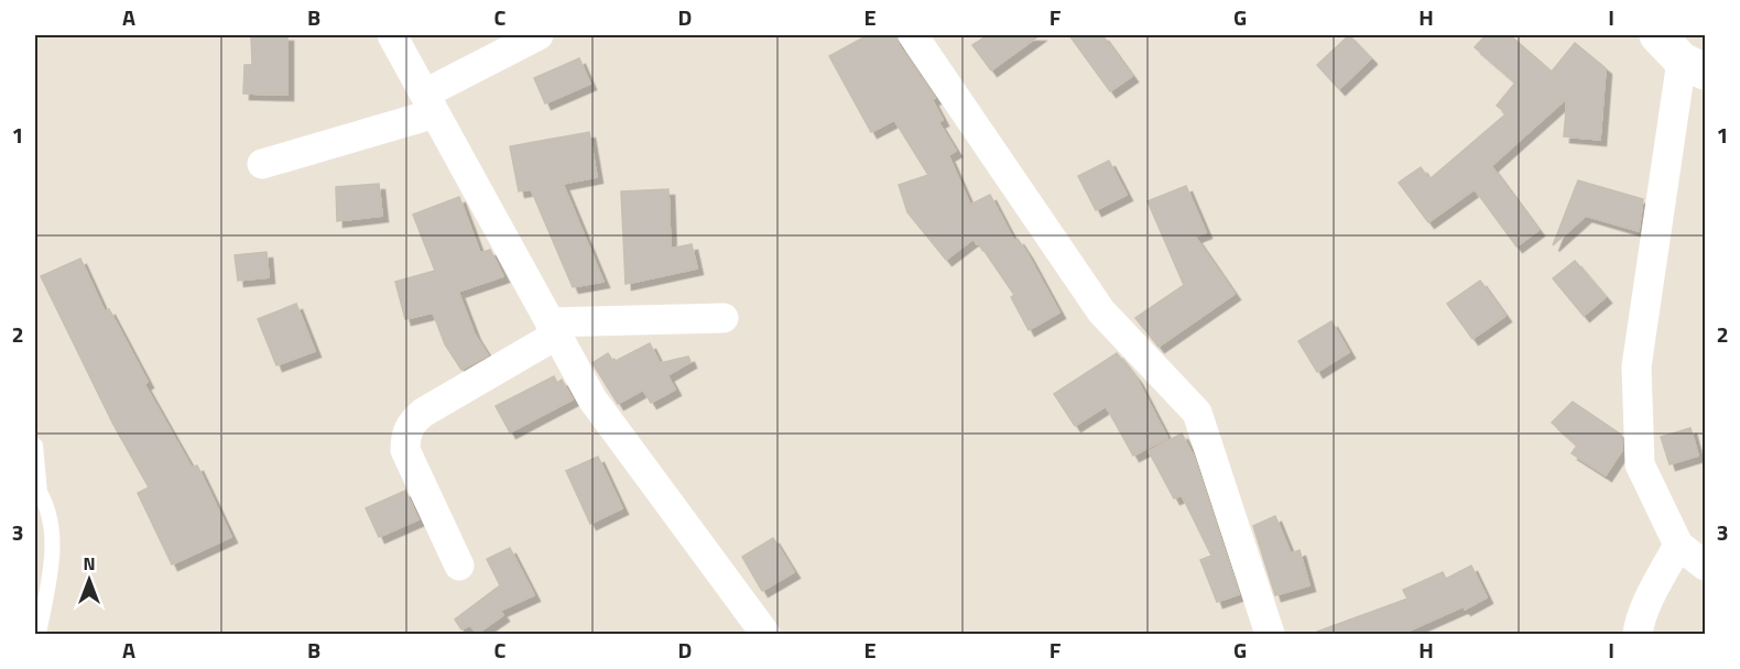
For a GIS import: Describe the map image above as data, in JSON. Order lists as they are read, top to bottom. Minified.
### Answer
{"north":"top","grid":{"columns":["A","B","C","D","E","F","G","H","I"],"rows":["1","2","3"]}}
